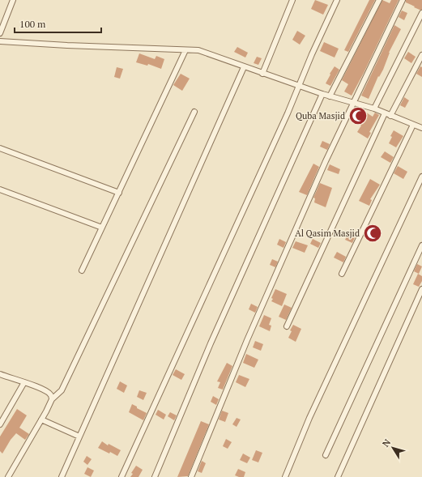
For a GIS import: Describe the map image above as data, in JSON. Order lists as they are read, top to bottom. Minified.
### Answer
{"places":{"mosque":["Quba Masjid","Al Qasim Masjid"]},"scale_bar":"100 m","north":"top left"}
